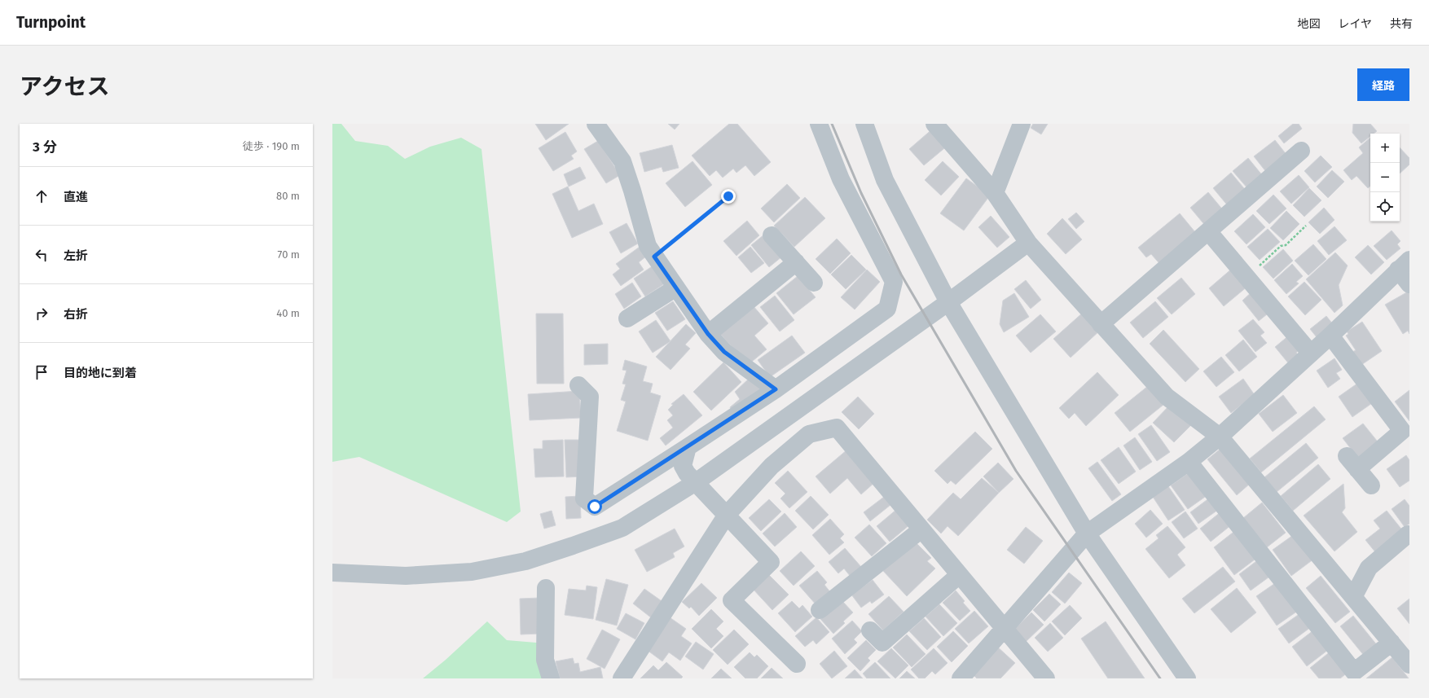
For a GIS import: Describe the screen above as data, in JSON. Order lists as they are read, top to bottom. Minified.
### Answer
{"page":{"header":"Turnpoint","nav":["地図","レイヤ","共有"],"title":"アクセス","buttons":"経路","heading":["3 分","徒歩 · 190 m"],"map_buttons":["+","−"],"list":[["直進","80 m"],["左折","70 m"],["右折","40 m"],"目的地に到着"]}}
